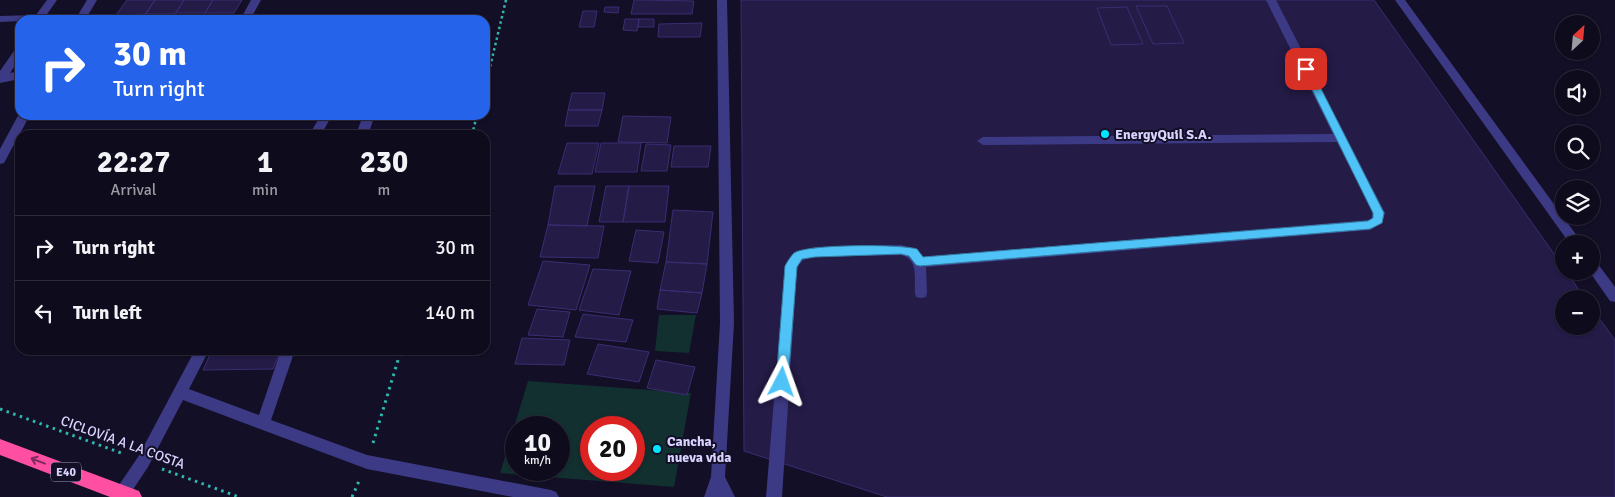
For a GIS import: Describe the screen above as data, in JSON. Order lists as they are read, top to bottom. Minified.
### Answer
{"streets":{"highway":["E40"],"path":["CICLOVÍA A LA COSTA"]},"places":["EnergyQuil S.A.","Cancha, nueva vida"],"north":"top right","page":{"map_buttons":["+","−"],"turn":["30 m","Turn right"],"eta":["22:27","Arrival","1","min","230","m"],"list":[{"name":"Turn right","value":"30 m"},{"name":"Turn left","value":"140 m"}],"speed":"10 km/h","limit":"20"}}
